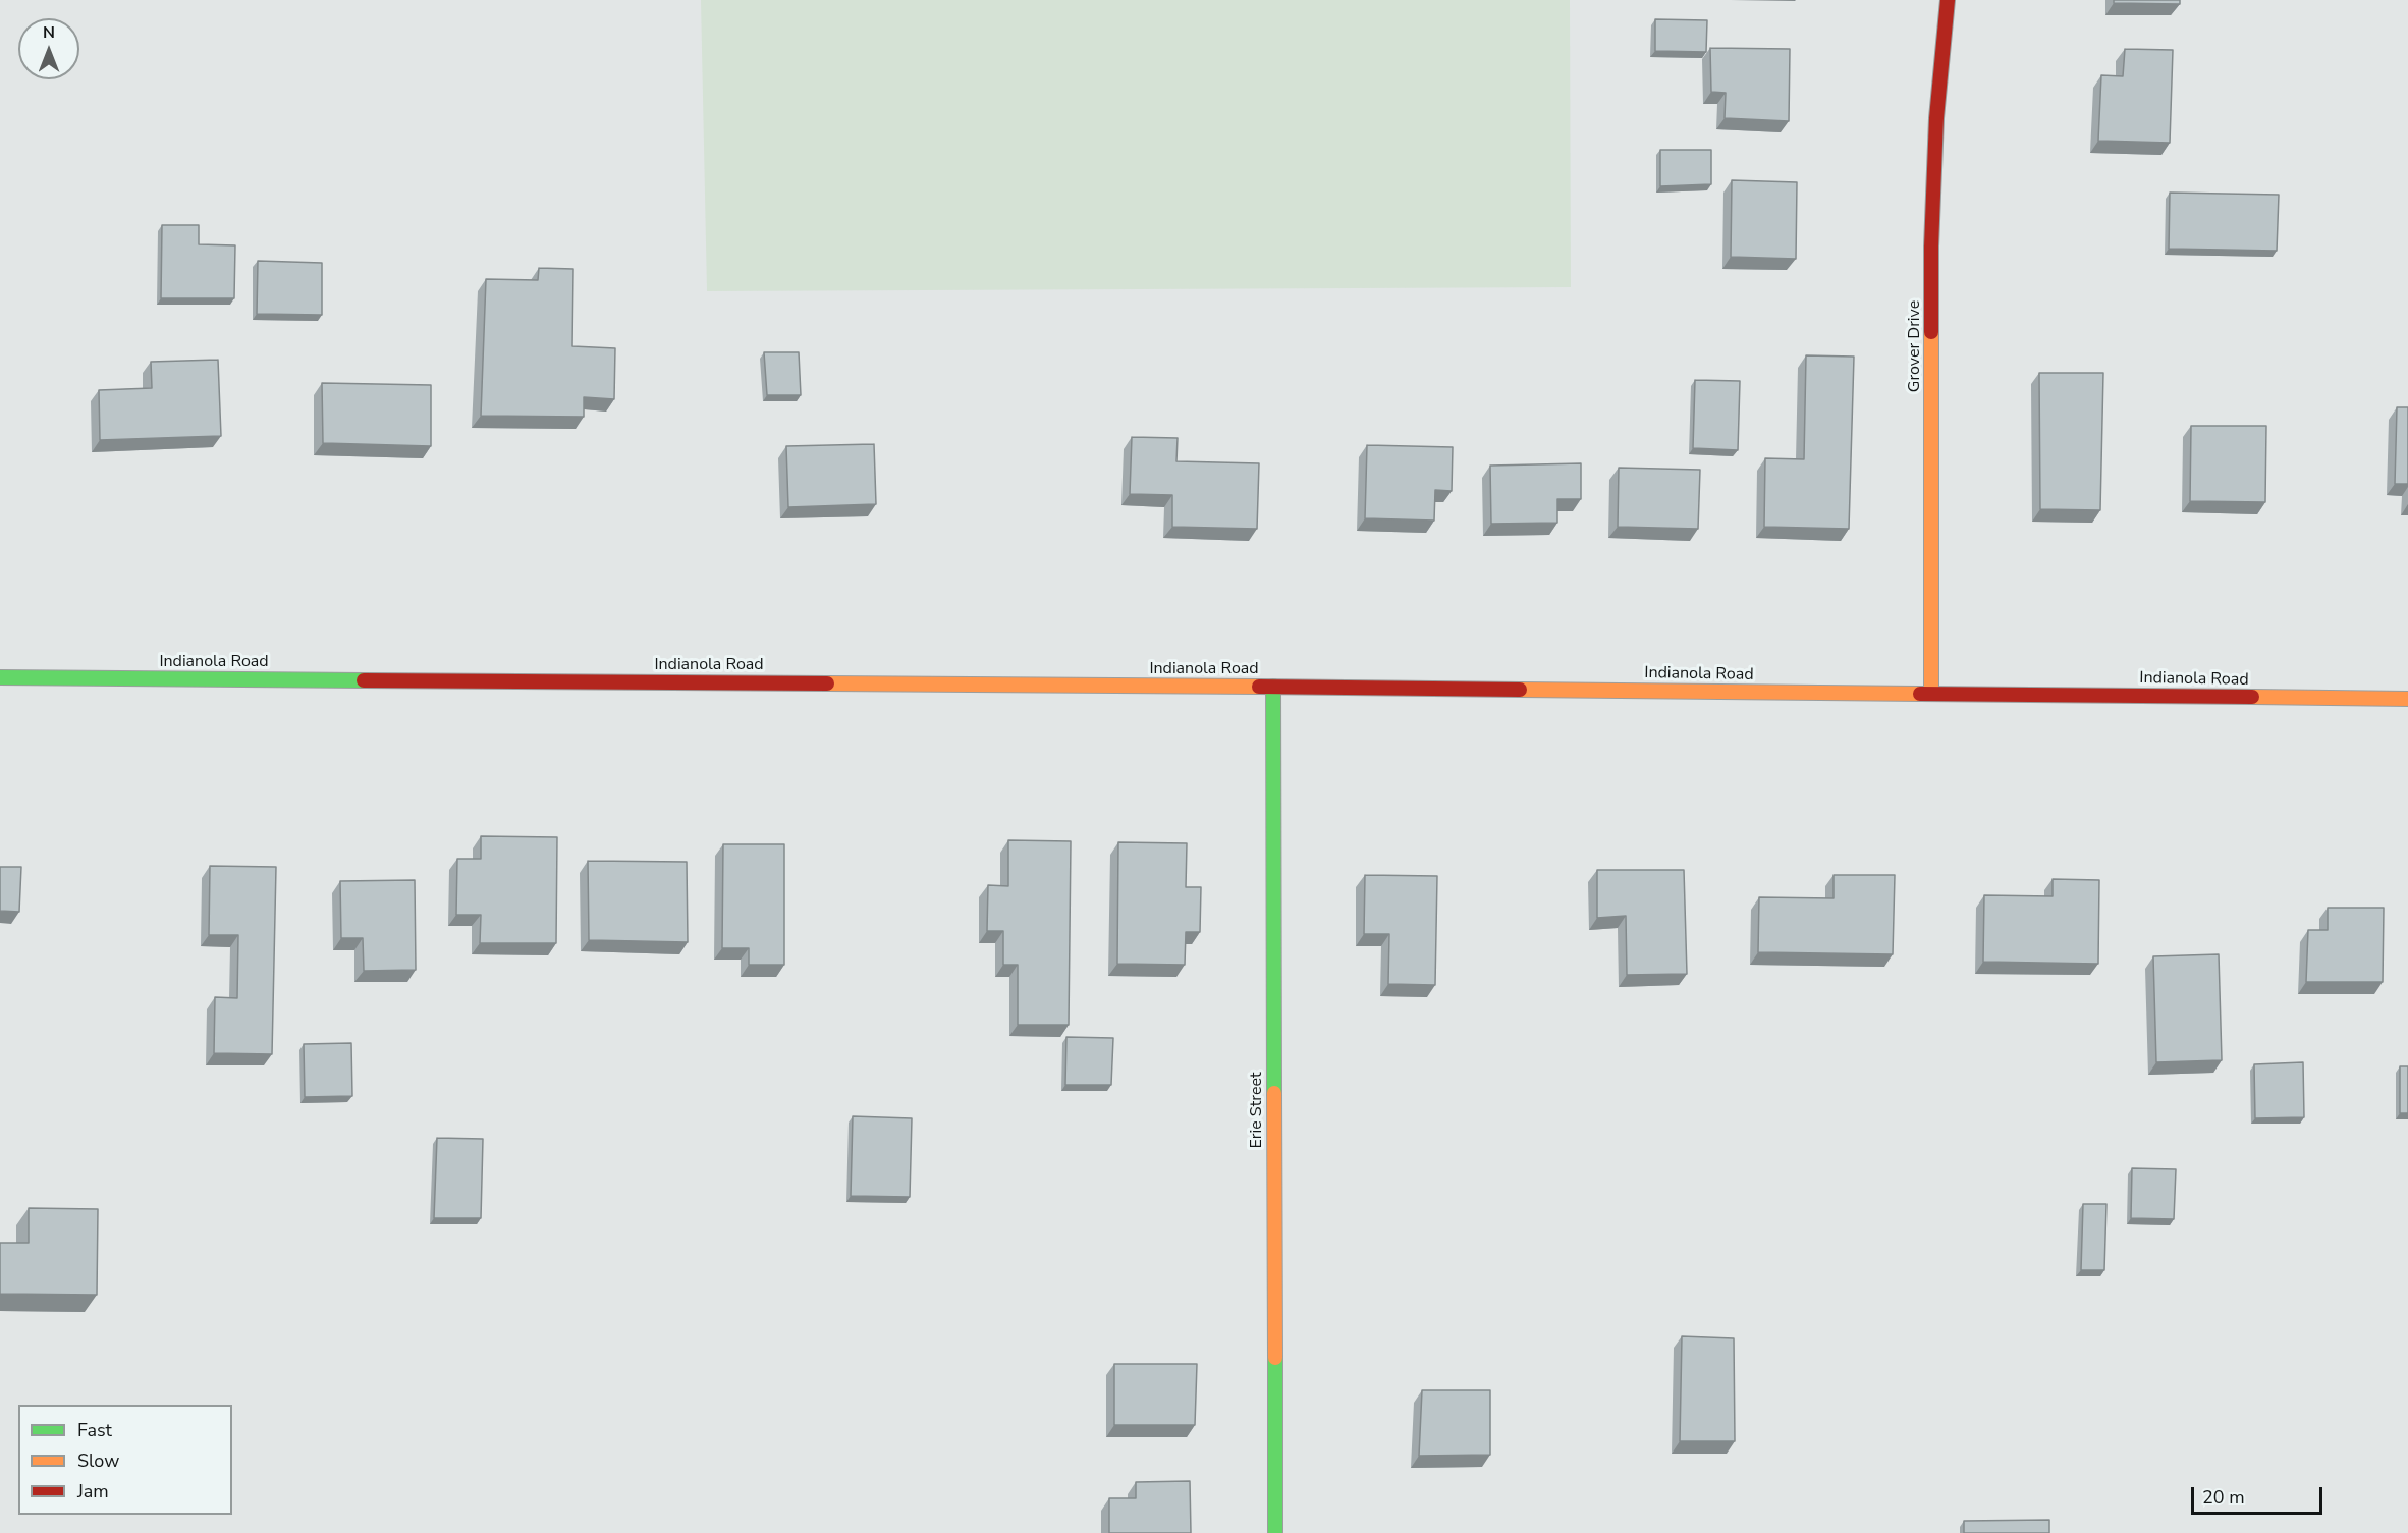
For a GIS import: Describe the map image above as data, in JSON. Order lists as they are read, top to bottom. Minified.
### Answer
{"streets":{"street":["Grover Drive","Indianola Road","Erie Street"]},"crossings":[["Grover Drive","Indianola Road"],["Indianola Road","Erie Street"]],"legend":["Fast","Slow","Jam"],"scale_bar":"20 m","north":"top"}
